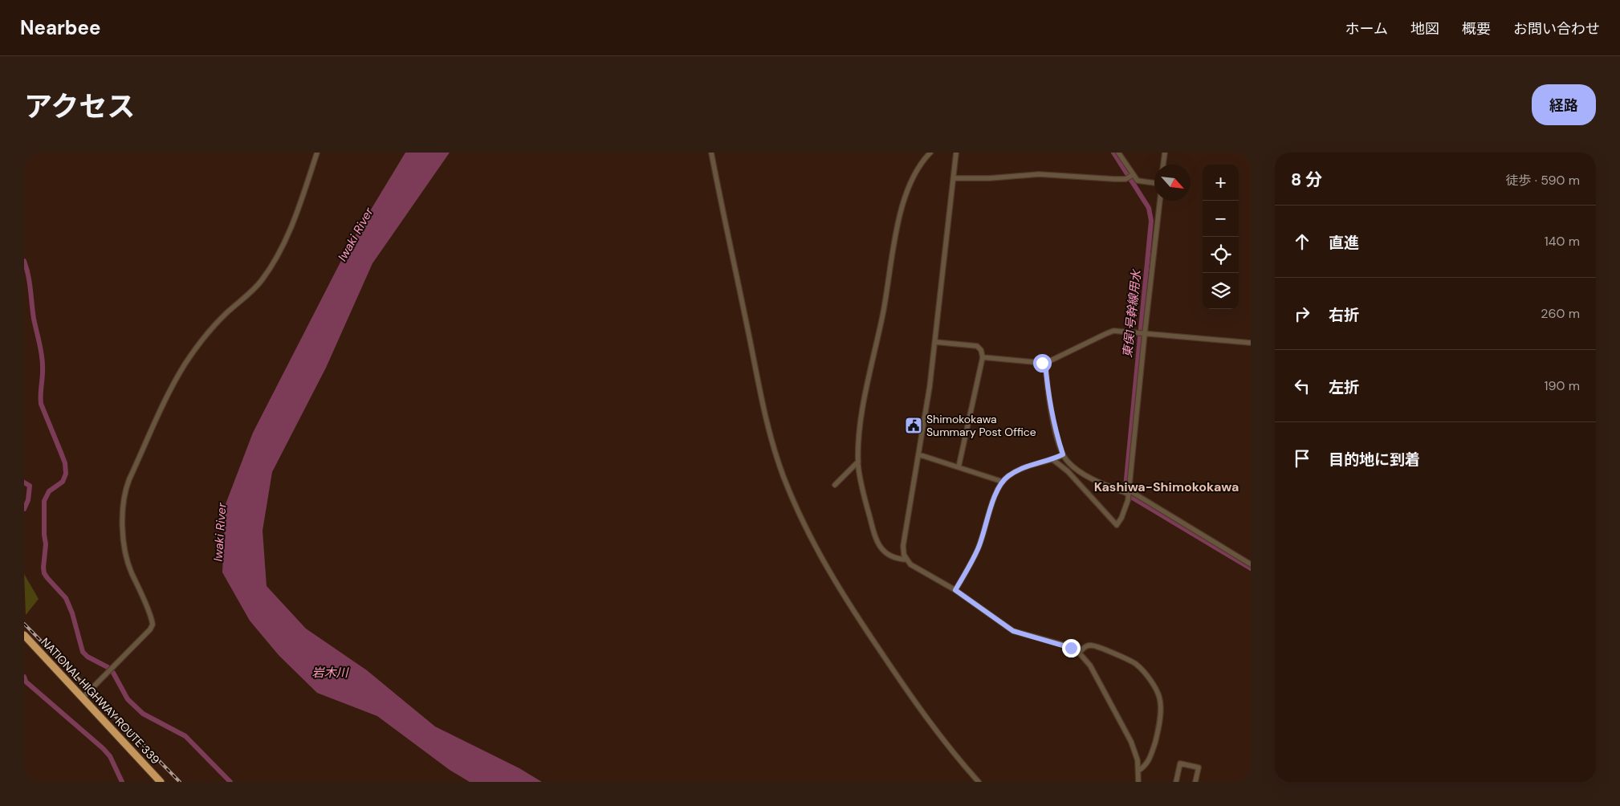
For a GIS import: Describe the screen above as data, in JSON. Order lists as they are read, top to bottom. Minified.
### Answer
{"streets":{"highway":["NATIONAL HIGHWAY ROUTE 339"]},"districts":["Kashiwa-Shimokokawa"],"water":["Iwaki River","東俣1号幹線用水","岩木川"],"places":{"public building":["Shimokokawa Summary Post Office"]},"north":"bottom right","page":{"header":"Nearbee","nav":["ホーム","地図","概要","お問い合わせ"],"title":"アクセス","buttons":"経路","heading":["8 分","徒歩 · 590 m"],"map_buttons":["+","−"],"list":[["直進","140 m"],["右折","260 m"],["左折","190 m"],"目的地に到着"]}}
